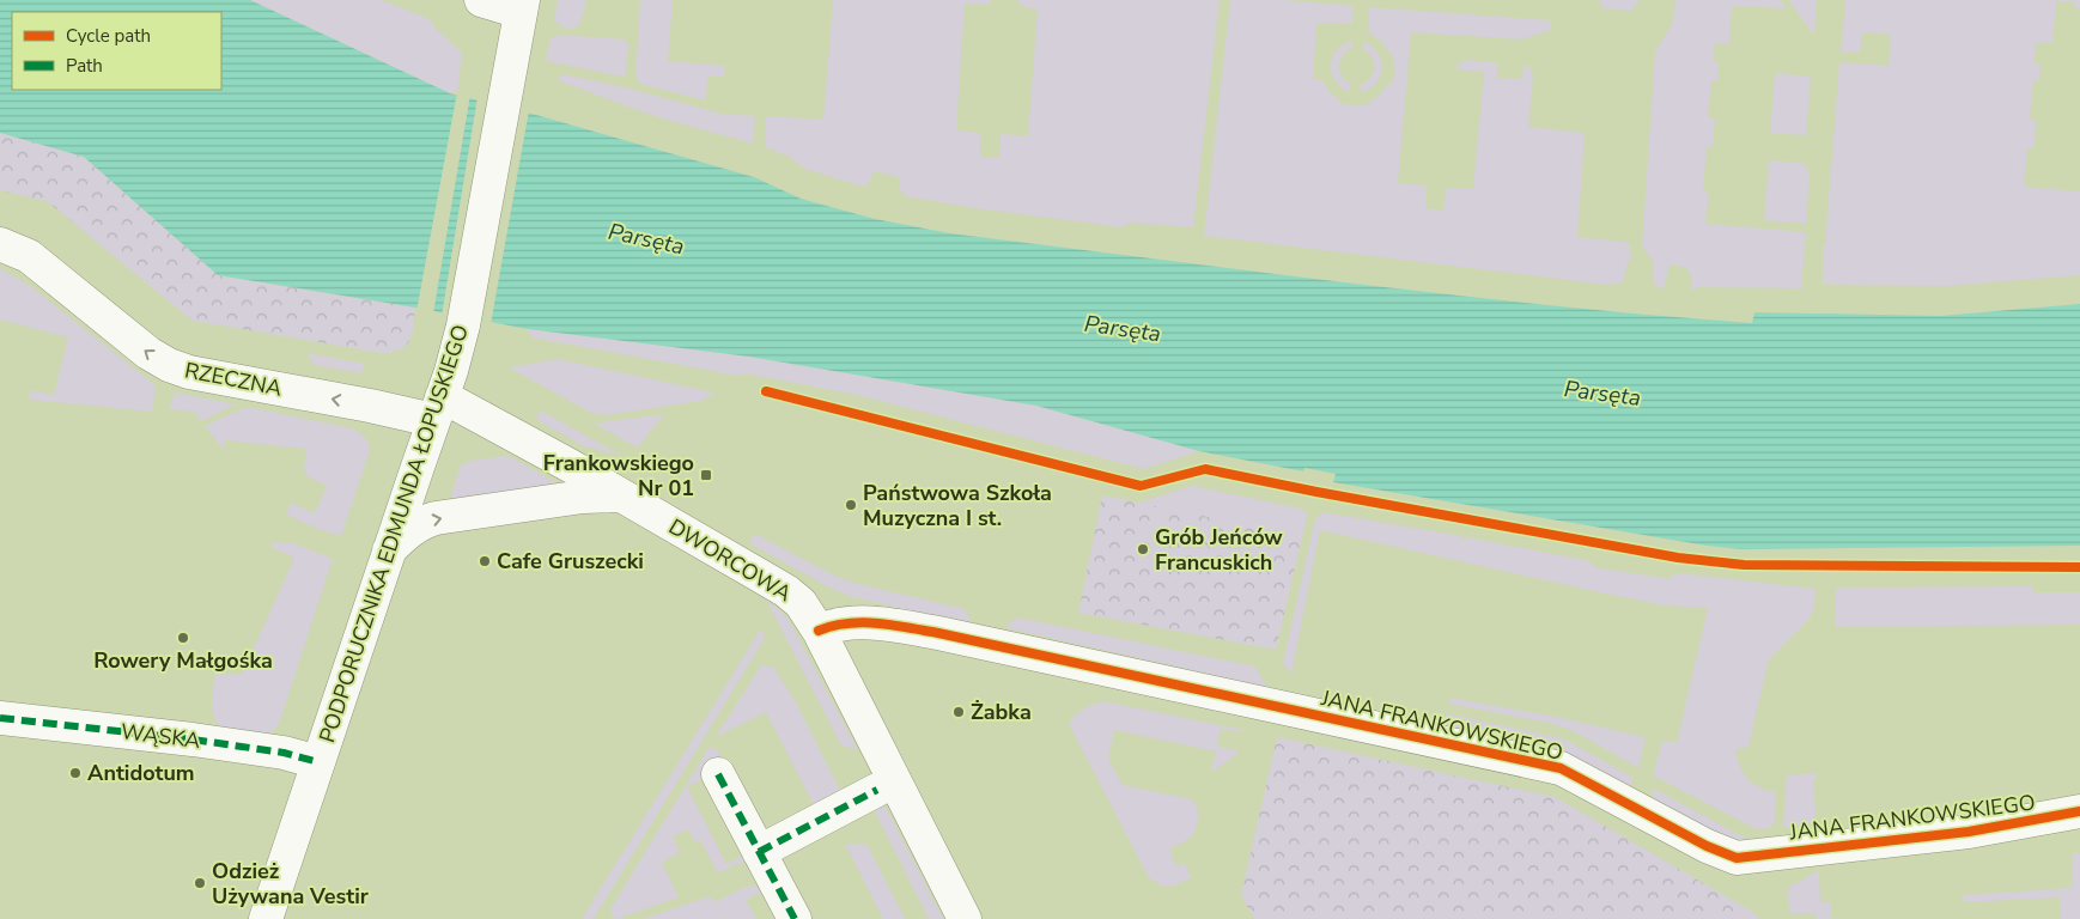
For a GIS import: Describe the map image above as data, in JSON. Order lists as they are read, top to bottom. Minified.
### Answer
{"streets":{"street":["RZECZNA","PODPORUCZNIKA EDMUNDA ŁOPUSKIEGO","DWORCOWA","JANA FRANKOWSKIEGO","WĄSKA"]},"crossings":[["RZECZNA","PODPORUCZNIKA EDMUNDA ŁOPUSKIEGO"],["RZECZNA","DWORCOWA"],["PODPORUCZNIKA EDMUNDA ŁOPUSKIEGO","DWORCOWA"],["PODPORUCZNIKA EDMUNDA ŁOPUSKIEGO","WĄSKA"],["DWORCOWA","JANA FRANKOWSKIEGO"]],"one_way":["RZECZNA"],"water":["Parsęta"],"places":{"transit":["Frankowskiego Nr 01"],"other":["Państwowa Szkoła Muzyczna I st.","Grób Jeńców Francuskich","Cafe Gruszecki","Rowery Małgośka","Żabka","Antidotum","Odzież Używana Vestir"]},"legend":["Cycle path","Path"]}
